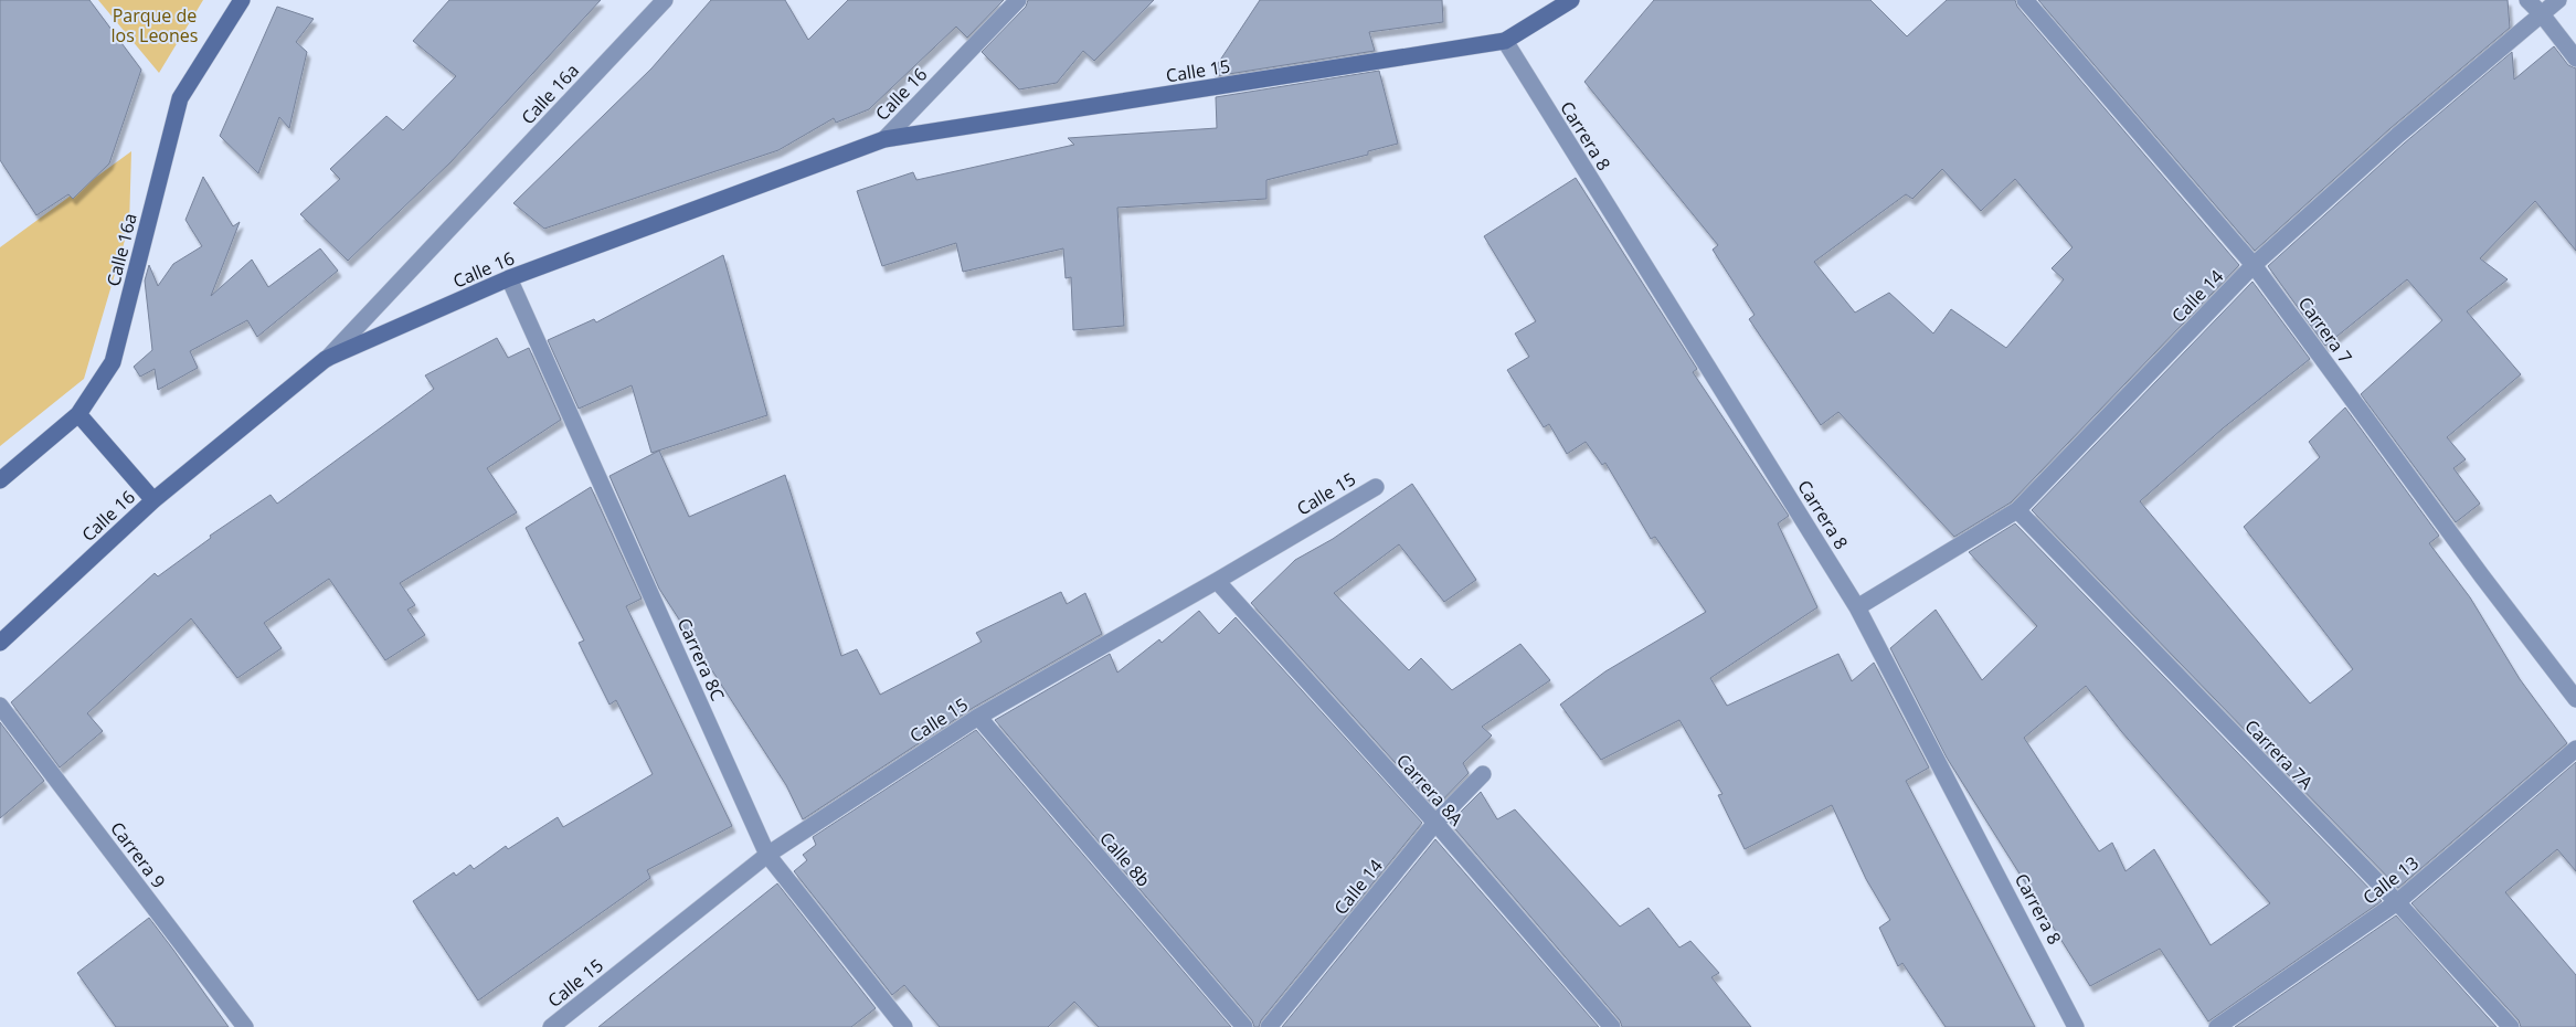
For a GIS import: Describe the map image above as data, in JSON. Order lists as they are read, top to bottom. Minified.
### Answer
{"streets":{"main road":["Calle 15","Calle 16a","Calle 16"],"street":["Carrera 8","Calle 14","Carrera 7","Carrera 8C","Carrera 7A","Carrera 8A","Carrera 9","Calle 8b","Calle 13"]},"crossings":[["Calle 15","Calle 16"],["Calle 15","Carrera 8"],["Calle 15","Carrera 8C"],["Calle 15","Carrera 8A"],["Calle 15","Calle 8b"],["Calle 16a","Calle 16"],["Calle 16","Carrera 8C"],["Carrera 8","Calle 14"],["Calle 14","Carrera 7"],["Calle 14","Carrera 7A"],["Calle 14","Carrera 8A"],["Carrera 7A","Calle 13"]],"parks":["Parque de los Leones"]}
